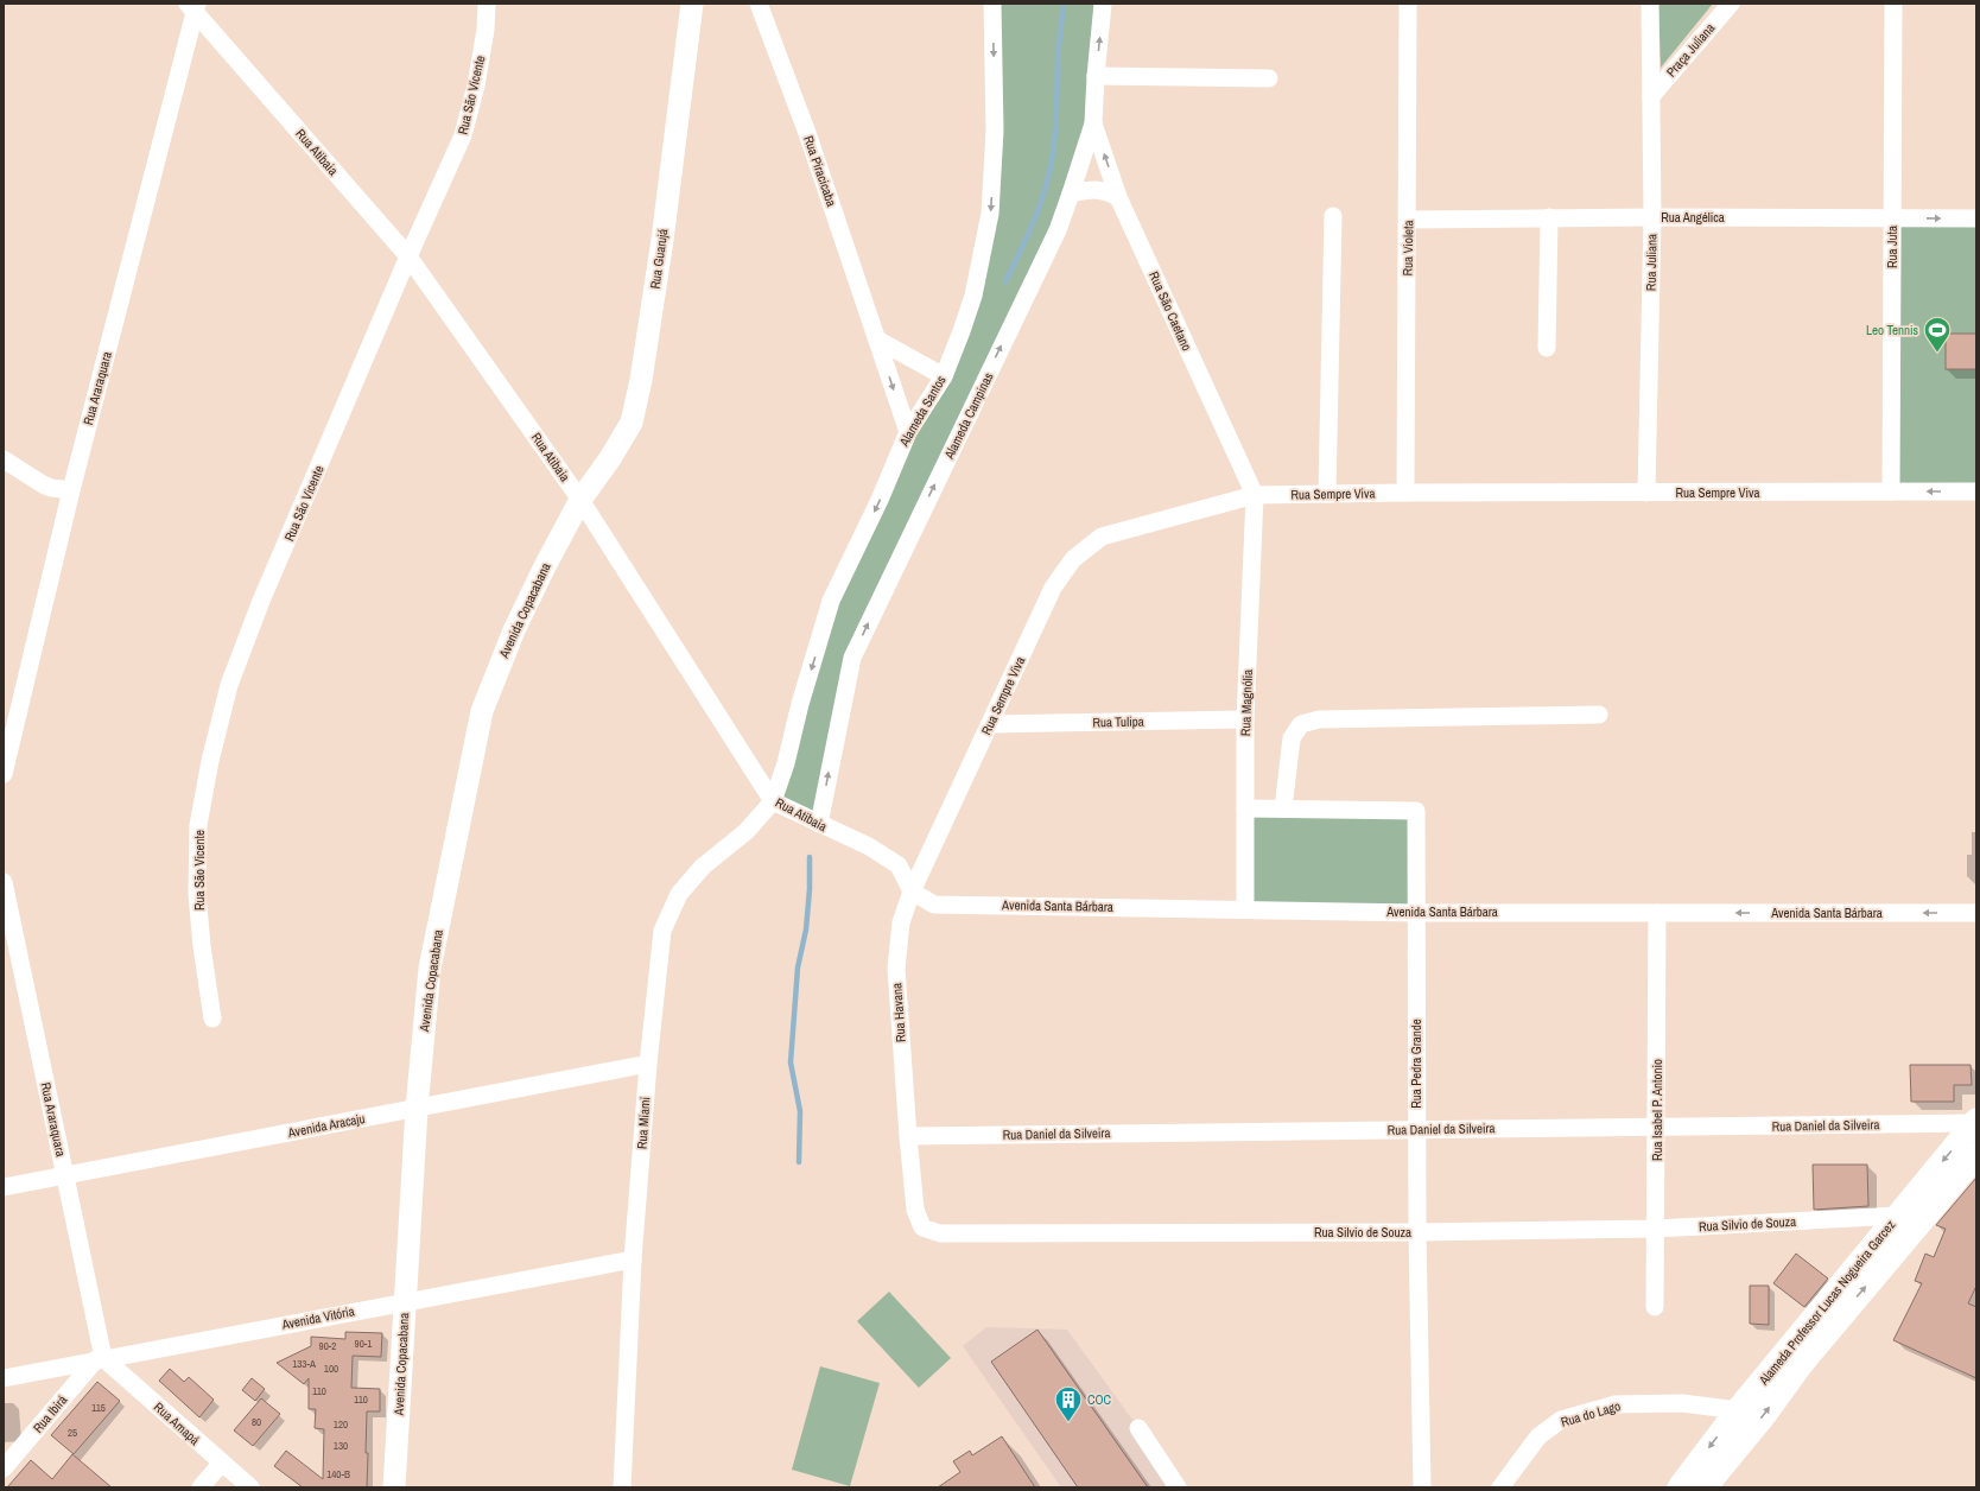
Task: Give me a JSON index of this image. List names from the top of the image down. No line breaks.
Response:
{"streets":{"main road":["Alameda Professor Lucas Nogueira Garcez"],"street":["Praça Juliana","Rua São Vicente","Rua Atibaia","Rua Piracicaba","Rua Angélica","Rua Juta","Rua Violeta","Rua Guarujá","Rua Juliana","Rua São Caetano","Rua Araraquara","Alameda Santos","Alameda Campinas","Rua Sempre Viva","Avenida Copacabana","Rua Magnólia","Rua Tulipa","Avenida Santa Bárbara","Rua Havana","Rua Pedra Grande","Rua Isabel P. Antonio","Rua Miami","Avenida Aracaju","Rua Daniel da Silveira","Rua Silvio de Souza","Avenida Vitória","Rua Ibirá","Rua do Lago","Rua Amapá"]},"crossings":[["Praça Juliana","Rua Juliana"],["Rua São Vicente","Rua Atibaia"],["Rua Atibaia","Rua Guarujá"],["Rua Atibaia","Rua Araraquara"],["Rua Atibaia","Alameda Santos"],["Rua Atibaia","Alameda Campinas"],["Rua Atibaia","Rua Sempre Viva"],["Rua Atibaia","Avenida Copacabana"],["Rua Atibaia","Avenida Santa Bárbara"],["Rua Atibaia","Rua Havana"],["Rua Atibaia","Rua Miami"],["Rua Piracicaba","Alameda Santos"],["Rua Angélica","Rua Juta"],["Rua Angélica","Rua Violeta"],["Rua Angélica","Rua Juliana"],["Rua Juta","Rua Sempre Viva"],["Rua Violeta","Rua Sempre Viva"],["Rua Guarujá","Avenida Copacabana"],["Rua Juliana","Rua Sempre Viva"],["Rua São Caetano","Alameda Campinas"],["Rua São Caetano","Rua Sempre Viva"],["Rua São Caetano","Rua Magnólia"],["Rua Araraquara","Avenida Aracaju"],["Rua Araraquara","Avenida Vitória"],["Rua Araraquara","Rua Ibirá"],["Rua Araraquara","Rua Amapá"],["Alameda Santos","Rua Miami"],["Rua Sempre Viva","Rua Magnólia"],["Rua Sempre Viva","Rua Tulipa"],["Rua Sempre Viva","Avenida Santa Bárbara"],["Rua Sempre Viva","Rua Havana"],["Avenida Copacabana","Avenida Aracaju"],["Avenida Copacabana","Avenida Vitória"],["Rua Magnólia","Rua Tulipa"],["Rua Magnólia","Avenida Santa Bárbara"],["Avenida Santa Bárbara","Rua Havana"],["Avenida Santa Bárbara","Rua Pedra Grande"],["Avenida Santa Bárbara","Rua Isabel P. Antonio"],["Rua Havana","Rua Daniel da Silveira"],["Rua Havana","Rua Silvio de Souza"],["Rua Pedra Grande","Rua Daniel da Silveira"],["Rua Pedra Grande","Rua Silvio de Souza"],["Rua Isabel P. Antonio","Rua Daniel da Silveira"],["Rua Isabel P. Antonio","Rua Silvio de Souza"],["Rua Miami","Avenida Aracaju"],["Rua Miami","Avenida Vitória"],["Rua Daniel da Silveira","Rua Silvio de Souza"],["Rua Daniel da Silveira","Alameda Professor Lucas Nogueira Garcez"],["Rua Silvio de Souza","Alameda Professor Lucas Nogueira Garcez"],["Alameda Professor Lucas Nogueira Garcez","Rua do Lago"],["Avenida Vitória","Rua Ibirá"],["Avenida Vitória","Rua Amapá"],["Rua Ibirá","Rua Amapá"]],"one_way":["Alameda Santos","Alameda Campinas"],"places":{"sports":["Leo Tennis"],"building":["COC"]},"house_numbers":["90-1","90-2","133-A","100","110","110","115","80","120","25","130","140-B"]}
